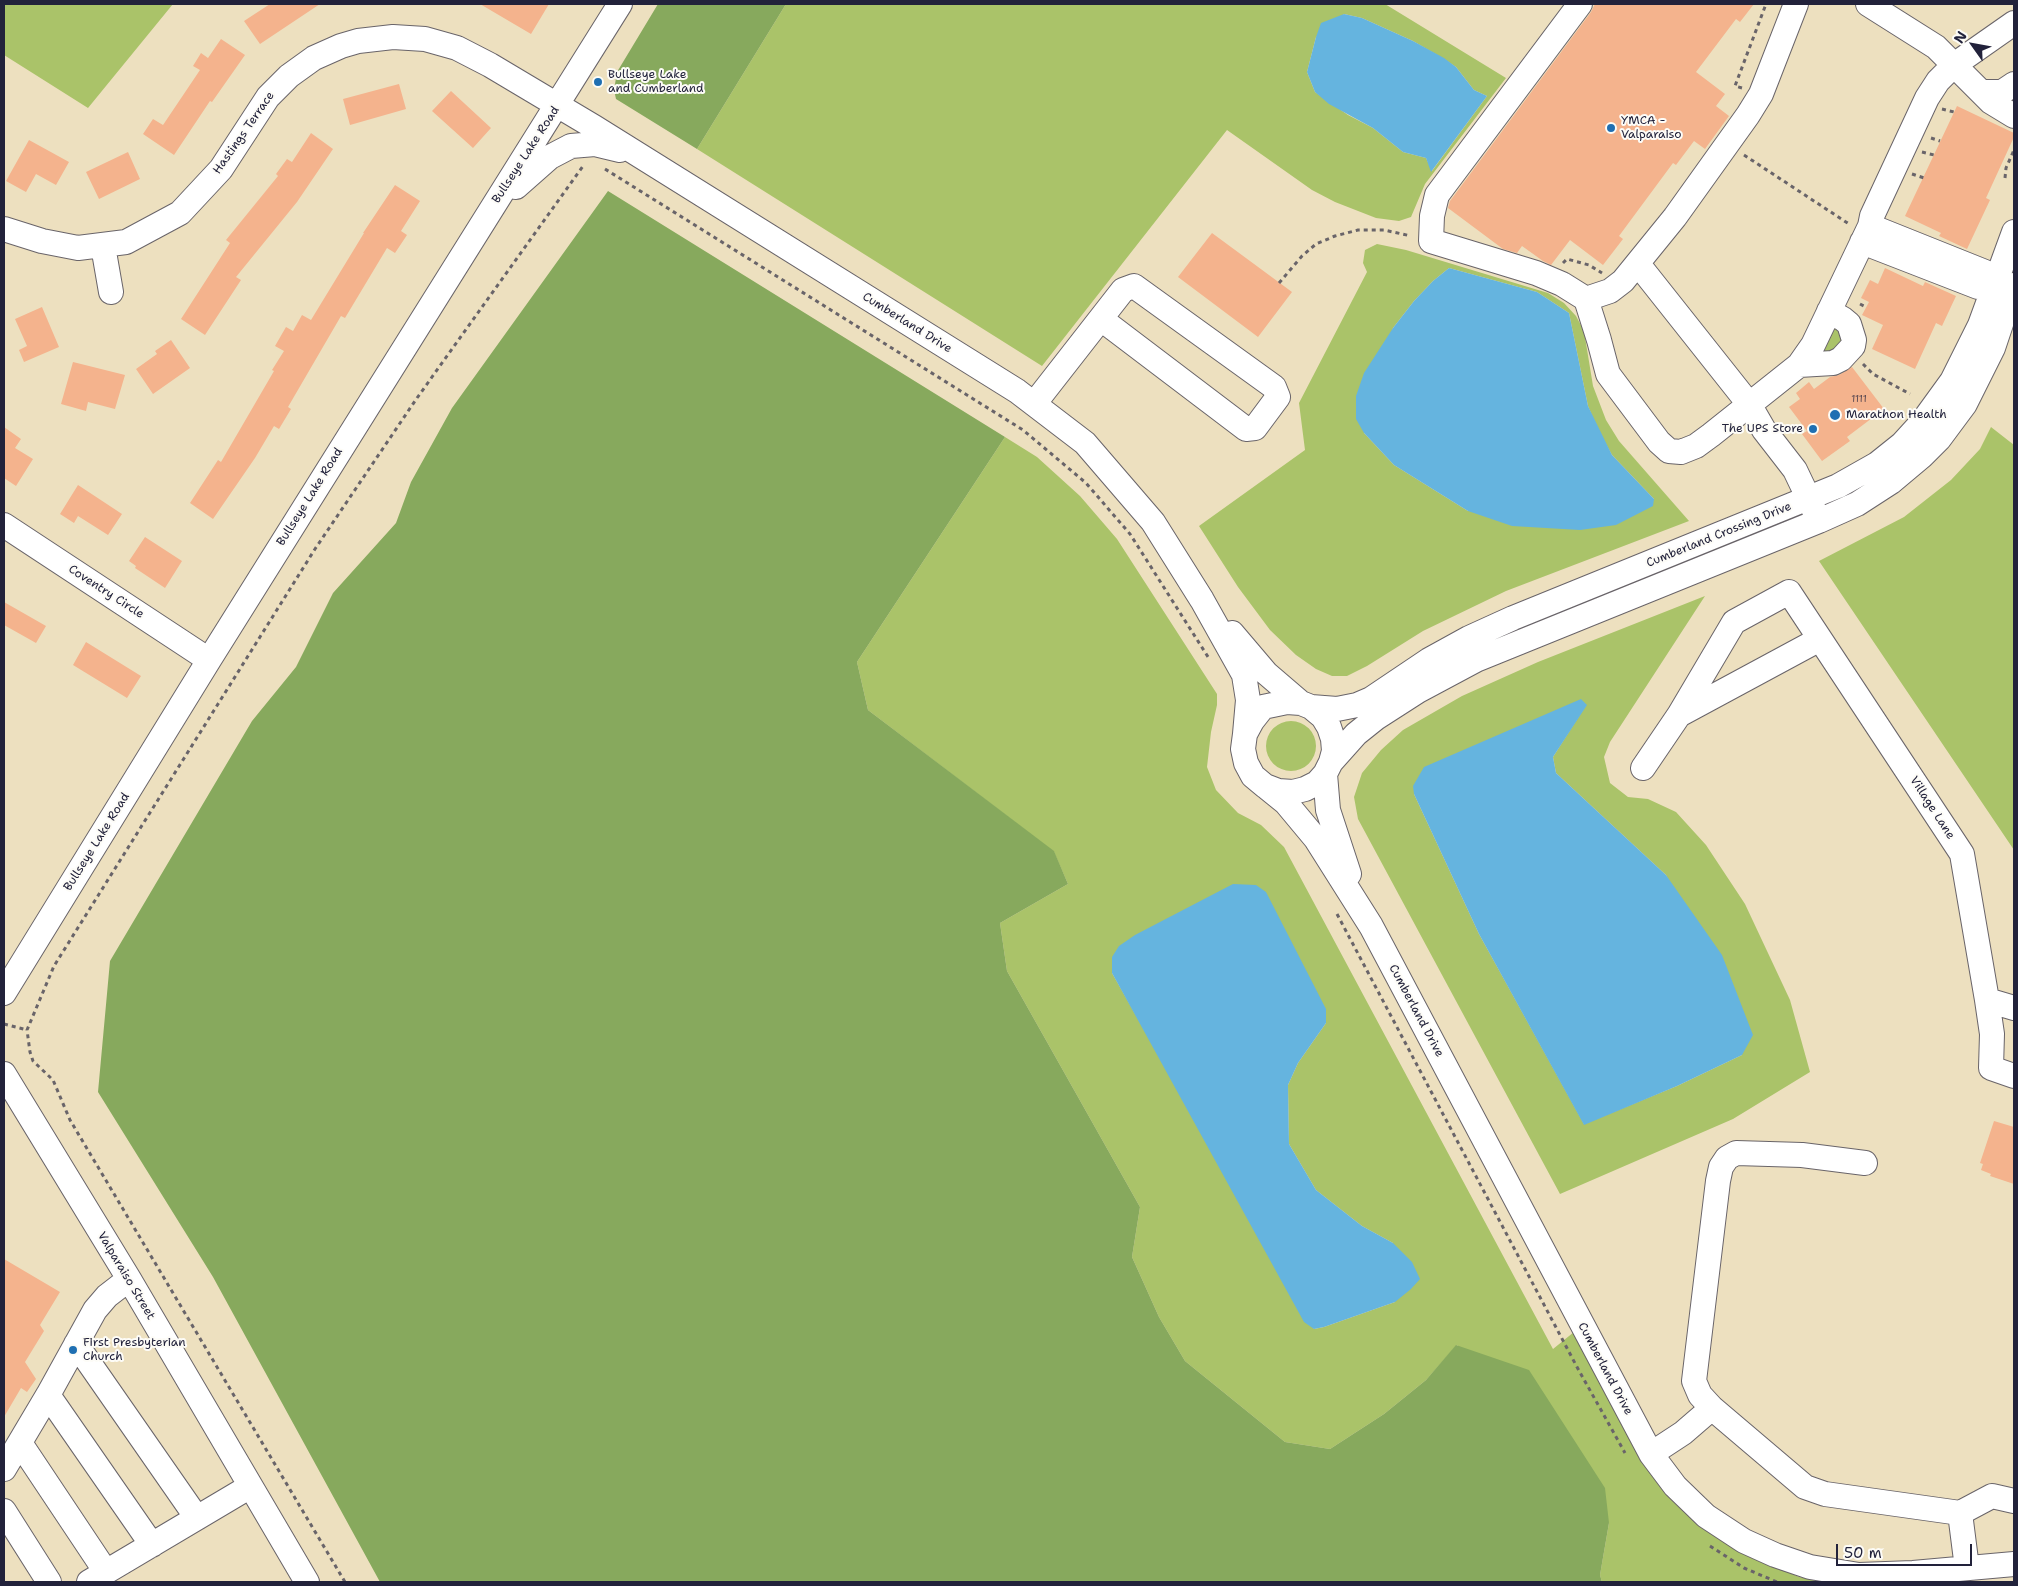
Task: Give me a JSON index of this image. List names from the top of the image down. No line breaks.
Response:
{"streets":{"street":["Hastings Terrace","Bullseye Lake Road","Cumberland Drive","Cumberland Crossing Drive","Coventry Circle","Village Lane","Valparaiso Street"]},"crossings":[["Hastings Terrace","Bullseye Lake Road"],["Hastings Terrace","Cumberland Drive"],["Bullseye Lake Road","Cumberland Drive"],["Bullseye Lake Road","Coventry Circle"],["Cumberland Drive","Cumberland Crossing Drive"]],"places":["Bullseye Lake and Cumberland","YMCA - Valparaiso","Marathon Health","The UPS Store","First Presbyterian Church"],"house_numbers":["1111"],"scale_bar":"50 m","north":"top left"}
